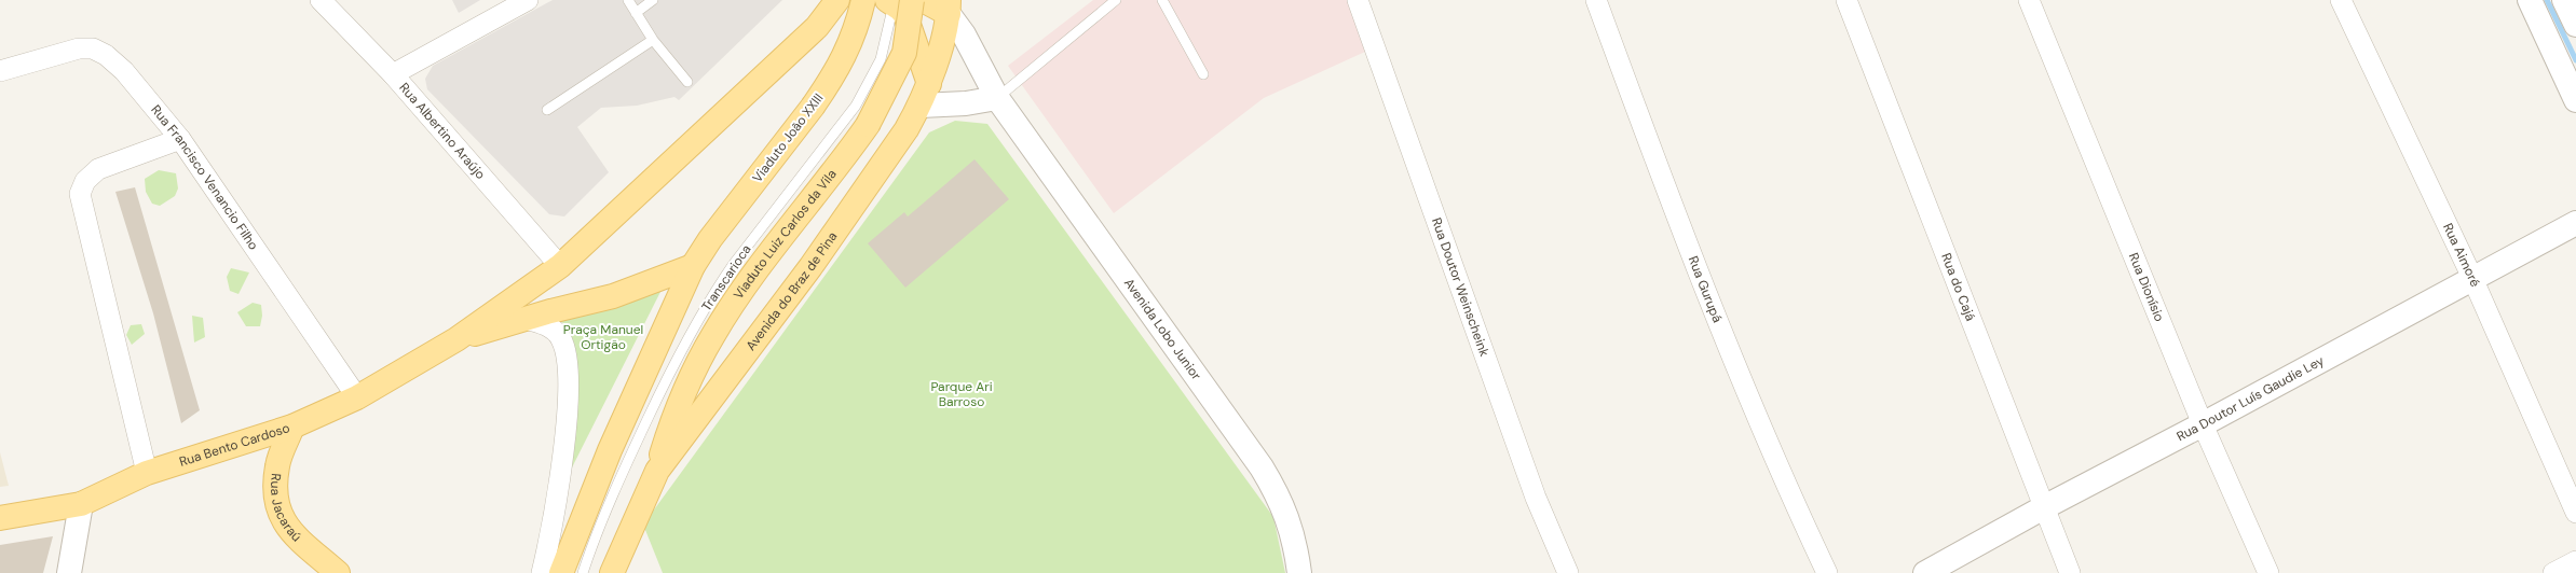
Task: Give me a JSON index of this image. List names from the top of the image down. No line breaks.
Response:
{"streets":{"main road":["Viaduto João XXIII","Viaduto Luiz Carlos da Vila","Avenida do Braz de Pina","Rua Bento Cardoso","Rua Jacaraú"],"street":["Rua Albertino Araújo","Rua Francisco Venancio Filho","Rua Aimoré","Rua do Cajá","Rua Doutor Weinscheink","Rua Dionísio","Rua Gurupá","Avenida Lobo Junior","Rua Doutor Luís Gaudie Ley"],"lane":["Transcarioca"]},"crossings":[["Rua Francisco Venancio Filho","Rua Bento Cardoso"],["Viaduto Luiz Carlos da Vila","Transcarioca"],["Viaduto Luiz Carlos da Vila","Avenida do Braz de Pina"],["Rua Aimoré","Rua Doutor Luís Gaudie Ley"],["Rua do Cajá","Rua Doutor Luís Gaudie Ley"],["Rua Dionísio","Rua Doutor Luís Gaudie Ley"],["Avenida do Braz de Pina","Avenida Lobo Junior"],["Rua Bento Cardoso","Rua Jacaraú"]],"parks":["Praça Manuel Ortigão","Parque Ari Barroso"]}
